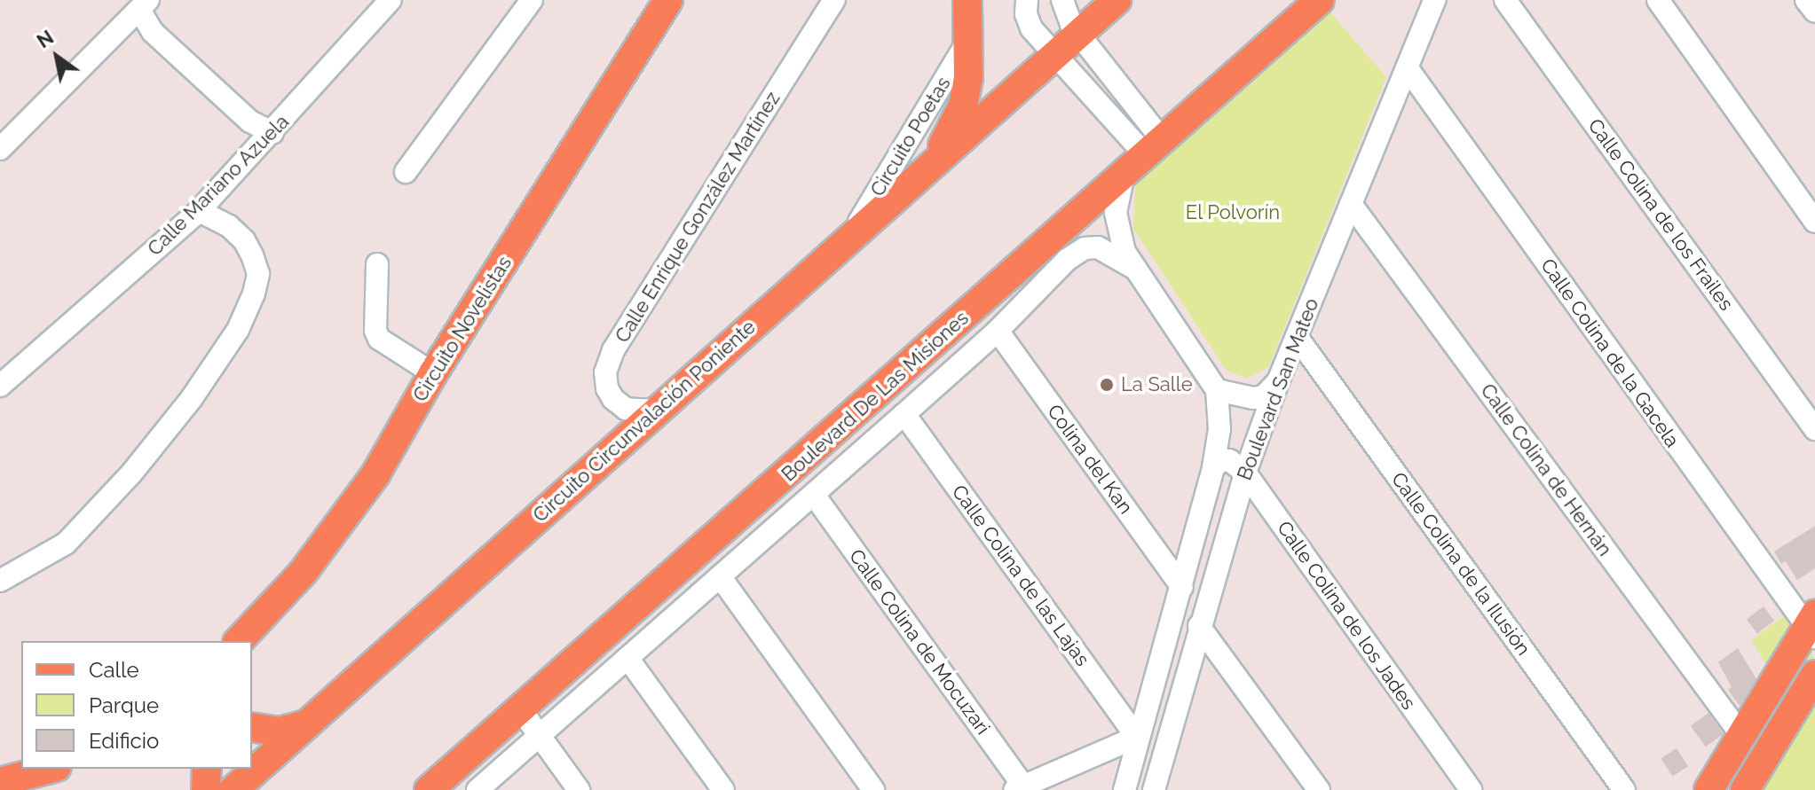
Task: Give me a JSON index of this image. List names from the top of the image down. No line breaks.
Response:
{"streets":{"main road":["Circuito Poetas","Circuito Novelistas","Boulevard De Las Misiones","Circuito Circunvalación Poniente"],"street":["Calle Mariano Azuela","Calle Colina de los Frailes","Calle Enrique González Martínez","Calle Colina de la Gacela","Boulevard San Mateo","Colina del Kan","Calle Colina de Hernán","Calle Colina de la Ilusión","Calle Colina de las Lajas","Calle Colina de los Jades","Calle Colina de Mocuzari"]},"crossings":[["Circuito Poetas","Circuito Circunvalación Poniente"],["Calle Enrique González Martínez","Circuito Circunvalación Poniente"],["Calle Colina de la Gacela","Boulevard San Mateo"],["Boulevard San Mateo","Colina del Kan"],["Boulevard San Mateo","Calle Colina de Hernán"],["Boulevard San Mateo","Calle Colina de la Ilusión"],["Boulevard San Mateo","Calle Colina de las Lajas"],["Boulevard San Mateo","Calle Colina de los Jades"],["Boulevard De Las Misiones","Colina del Kan"],["Boulevard De Las Misiones","Calle Colina de las Lajas"],["Boulevard De Las Misiones","Calle Colina de Mocuzari"]],"parks":["El Polvorín"],"places":["La Salle"],"legend":["Calle","Parque","Edificio"],"north":"top left"}
